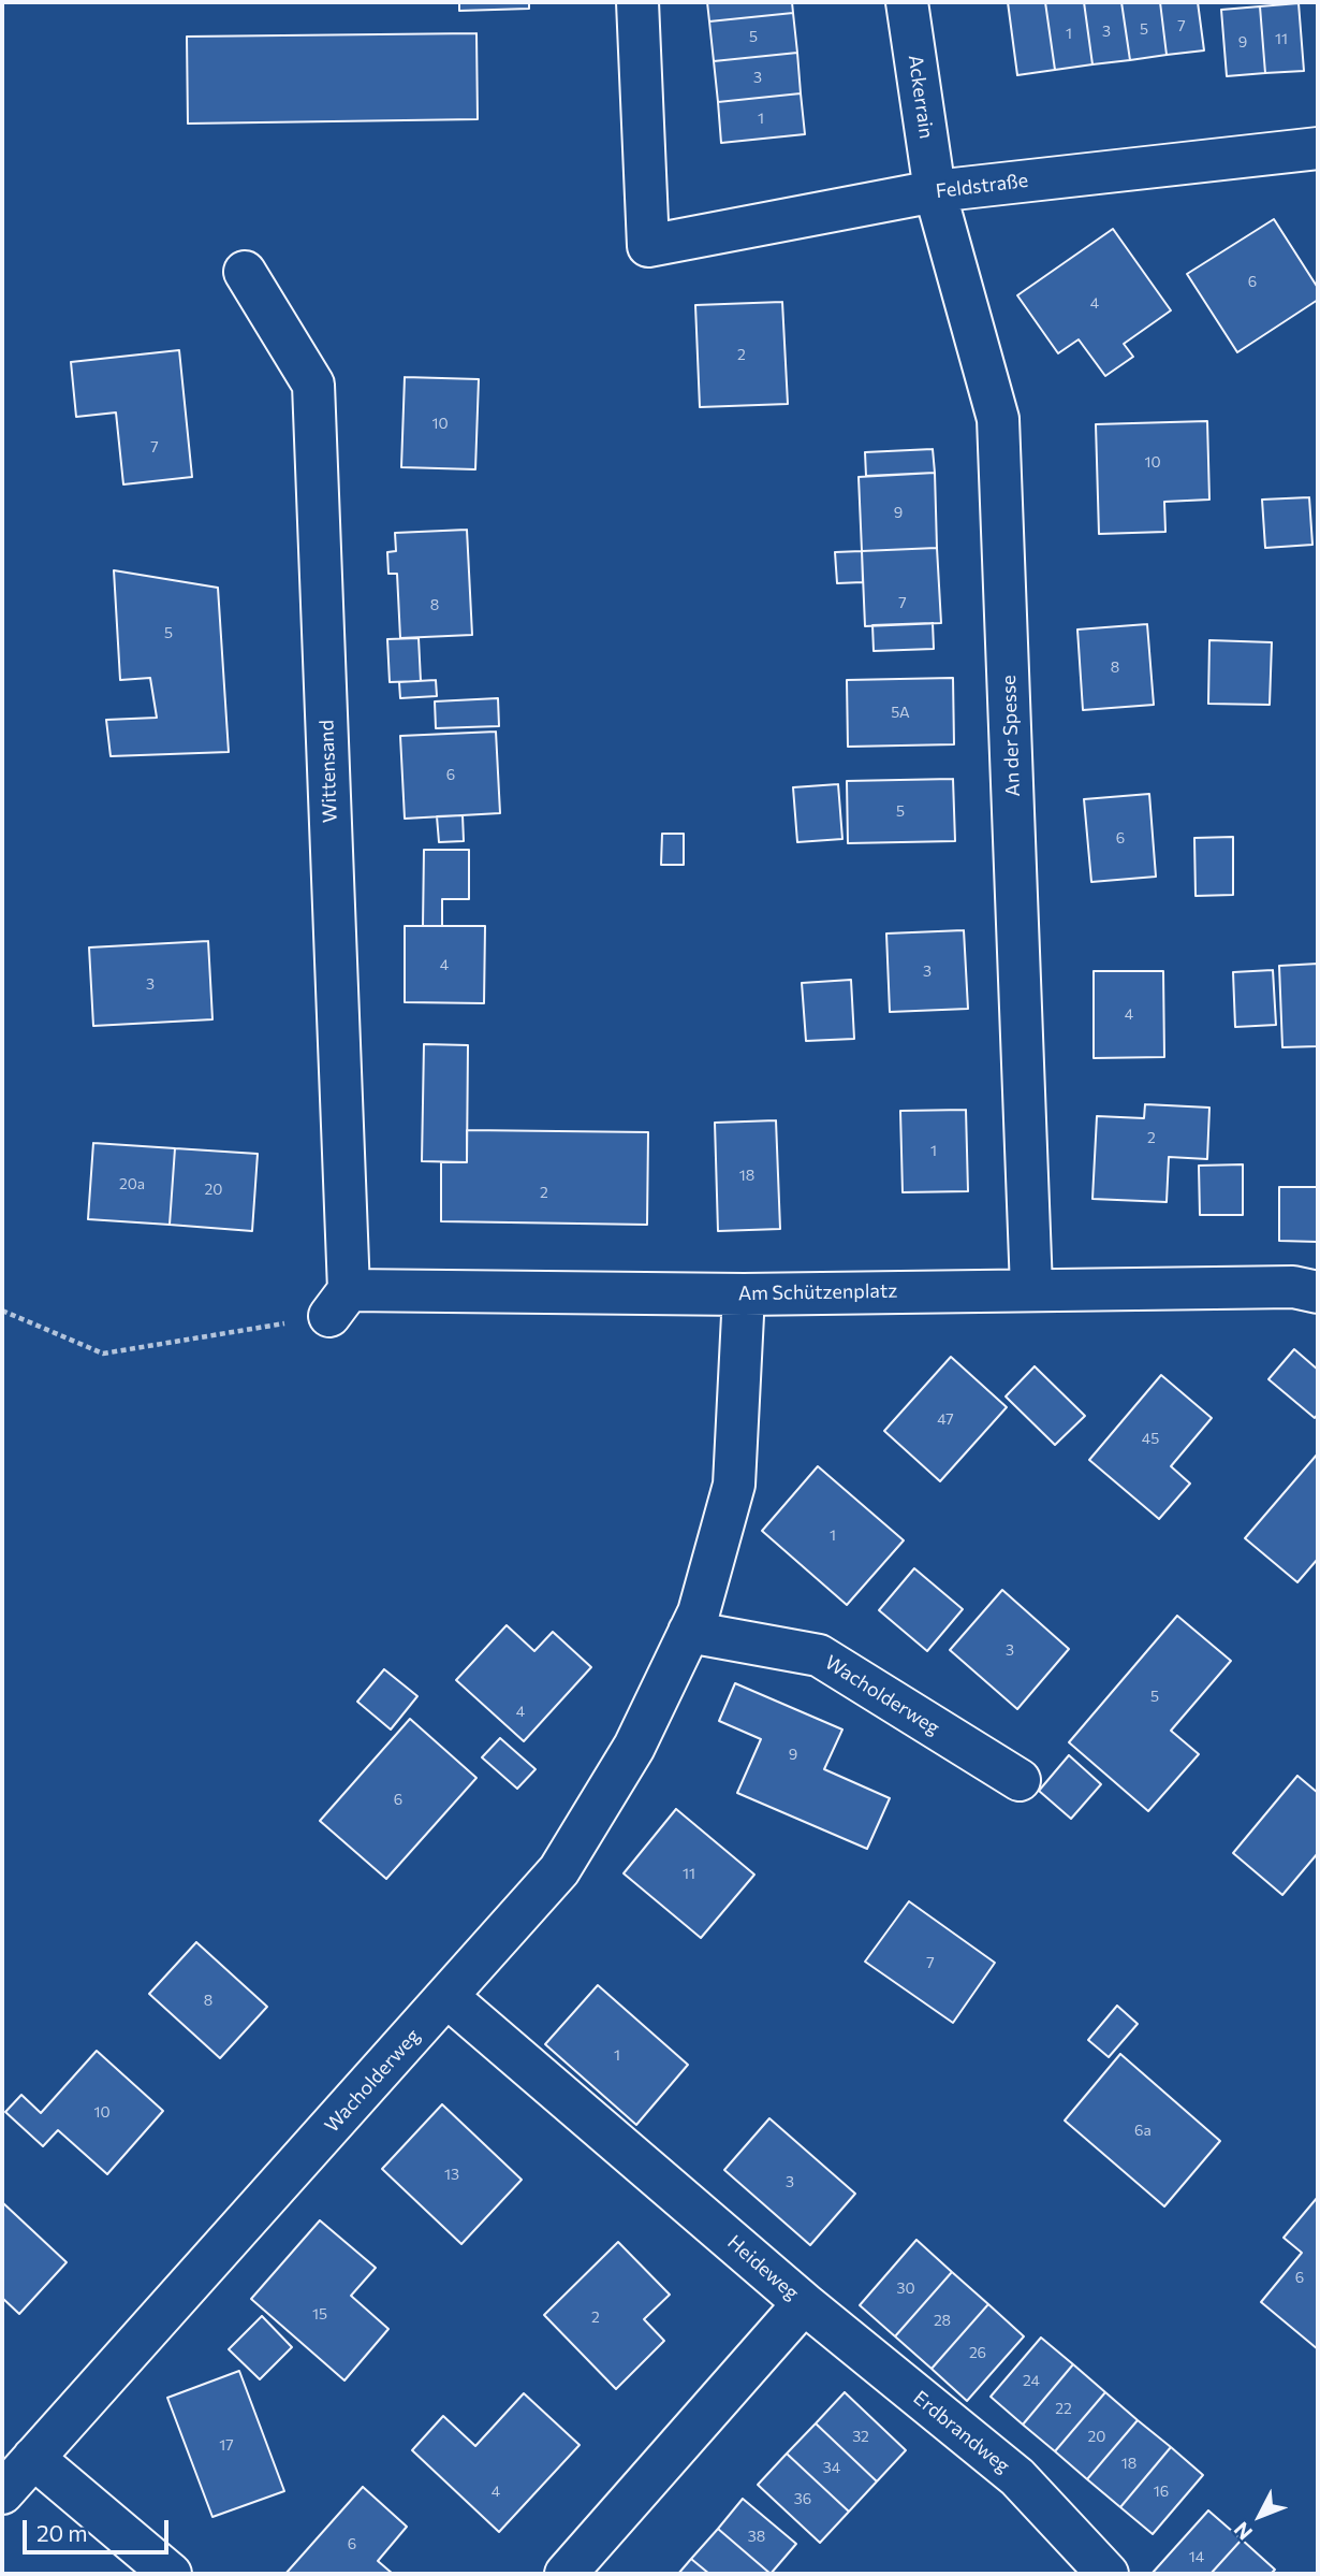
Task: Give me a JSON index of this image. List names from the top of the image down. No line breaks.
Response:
{"streets":{"street":["Ackerrain","Feldstraße","An der Spesse","Wittensand","Am Schützenplatz","Wacholderweg","Heideweg","Erdbrandweg"]},"crossings":[["Ackerrain","Feldstraße"],["Ackerrain","An der Spesse"],["Feldstraße","An der Spesse"],["An der Spesse","Am Schützenplatz"],["Wittensand","Am Schützenplatz"],["Am Schützenplatz","Wacholderweg"],["Wacholderweg","Heideweg"],["Heideweg","Erdbrandweg"]],"house_numbers":["7","5","3","1","5","11","9","3","1","6","4","2","10","7","10","9","7","8","5","8","5A","6","5","6","4","3","3","4","2","1","18","20a","20","2","47","45","1","3","5","4","9","6","11","7","8","1","10","6a","13","3","6","30","15","2","28","26","24","22","32","20","17","18","34","4","16","36","38","6","14"],"scale_bar":"20 m","north":"bottom left"}
